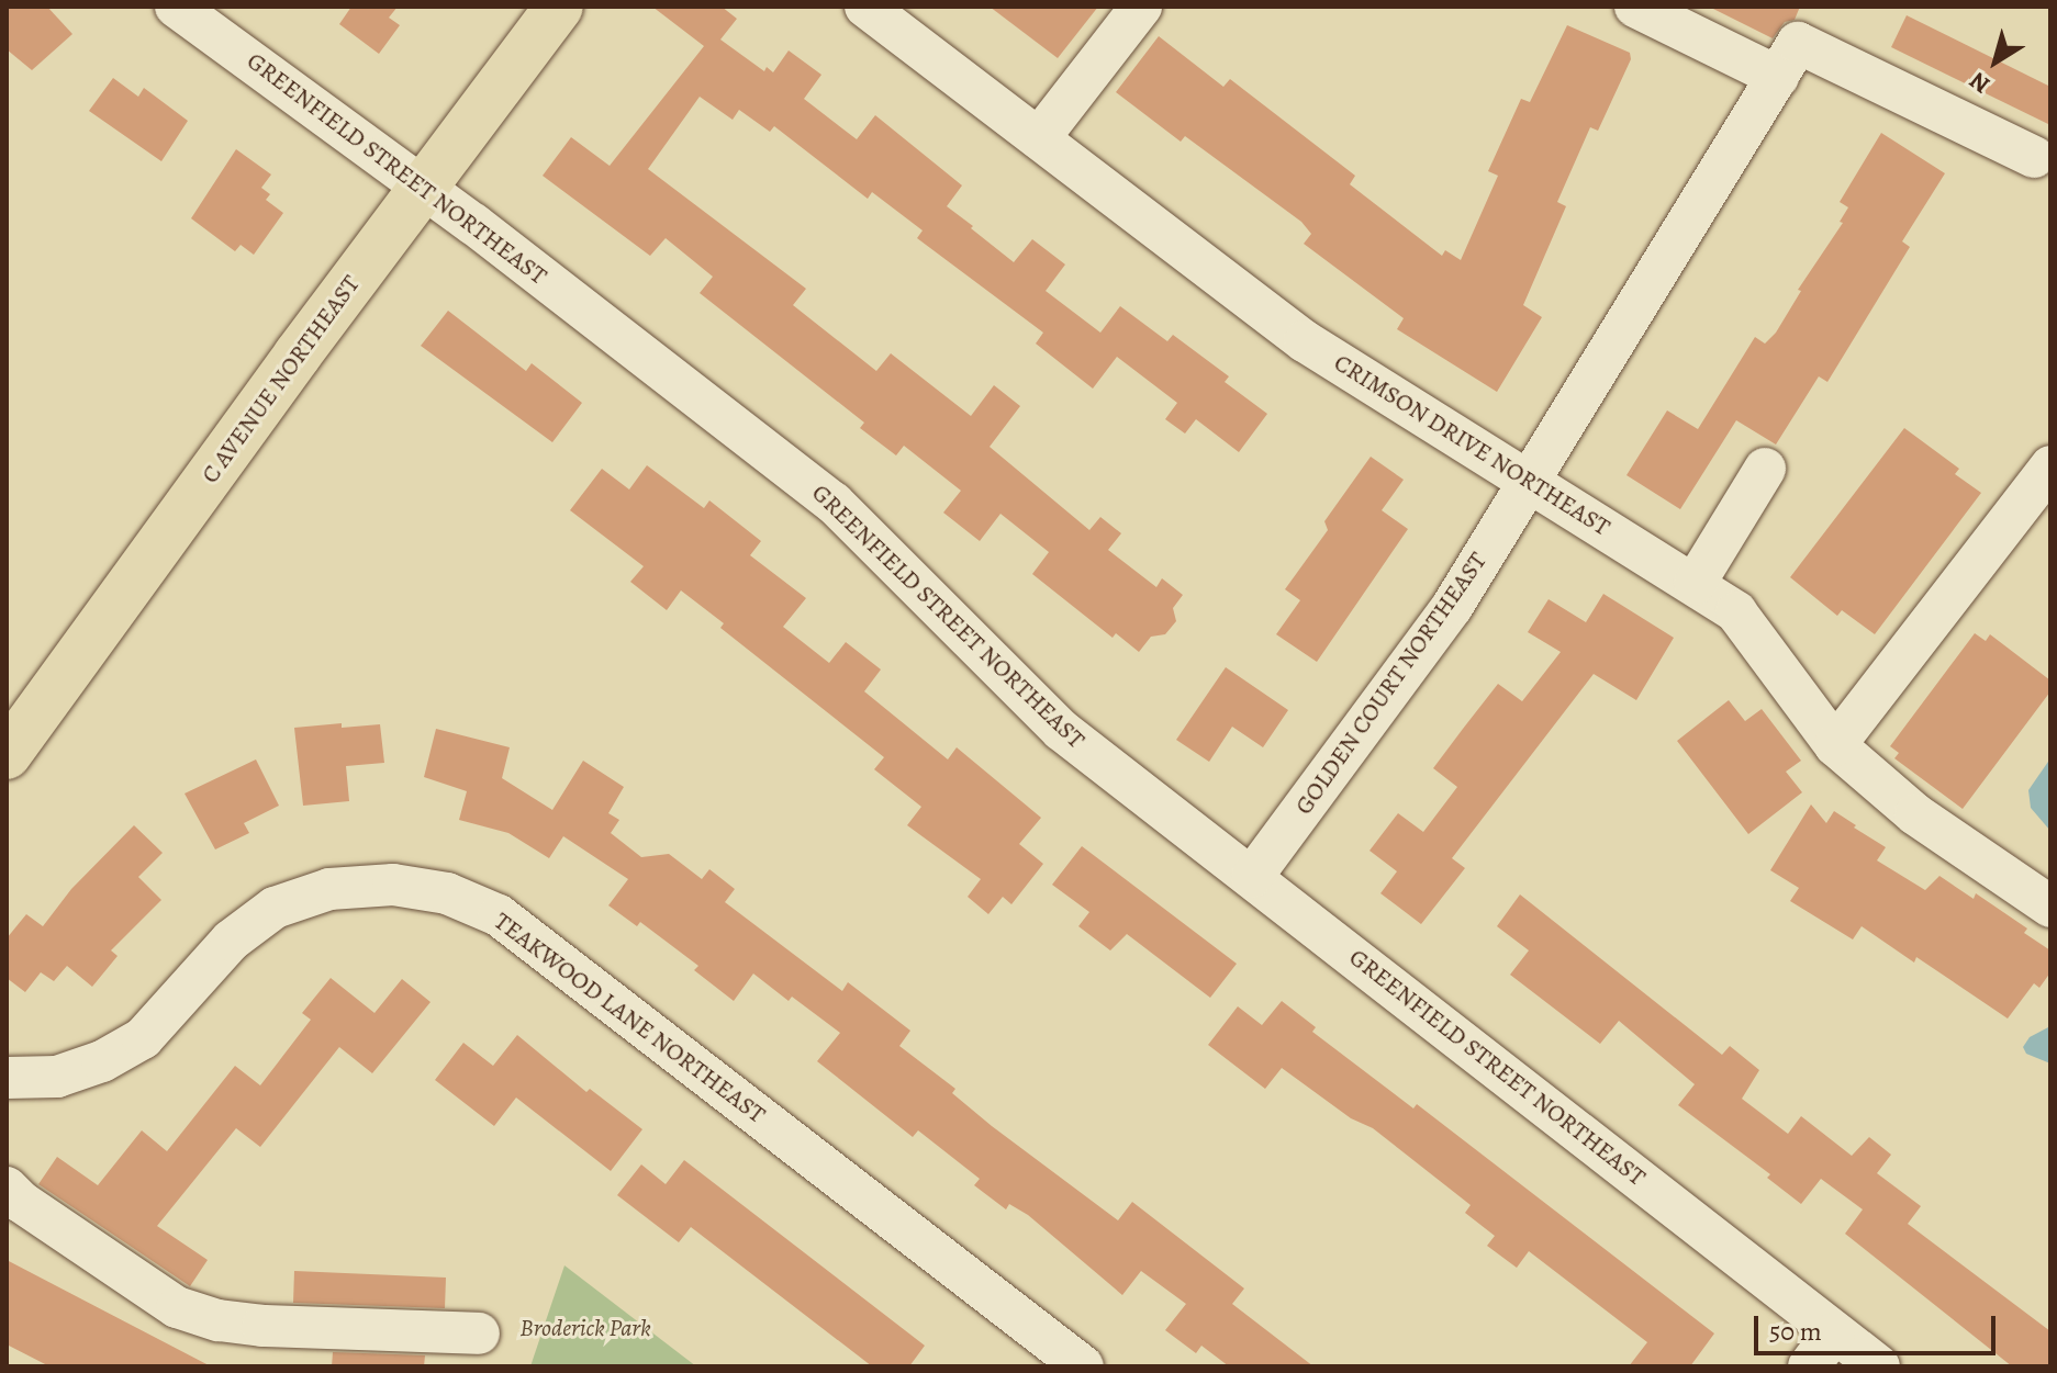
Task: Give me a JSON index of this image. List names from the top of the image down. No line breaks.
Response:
{"streets":{"main road":["C AVENUE NORTHEAST"],"street":["GREENFIELD STREET NORTHEAST","CRIMSON DRIVE NORTHEAST","GOLDEN COURT NORTHEAST","TEAKWOOD LANE NORTHEAST"]},"crossings":[["GREENFIELD STREET NORTHEAST","C AVENUE NORTHEAST"],["GREENFIELD STREET NORTHEAST","GOLDEN COURT NORTHEAST"],["CRIMSON DRIVE NORTHEAST","GOLDEN COURT NORTHEAST"]],"parks":["Broderick Park"],"scale_bar":"50 m","north":"bottom left"}
